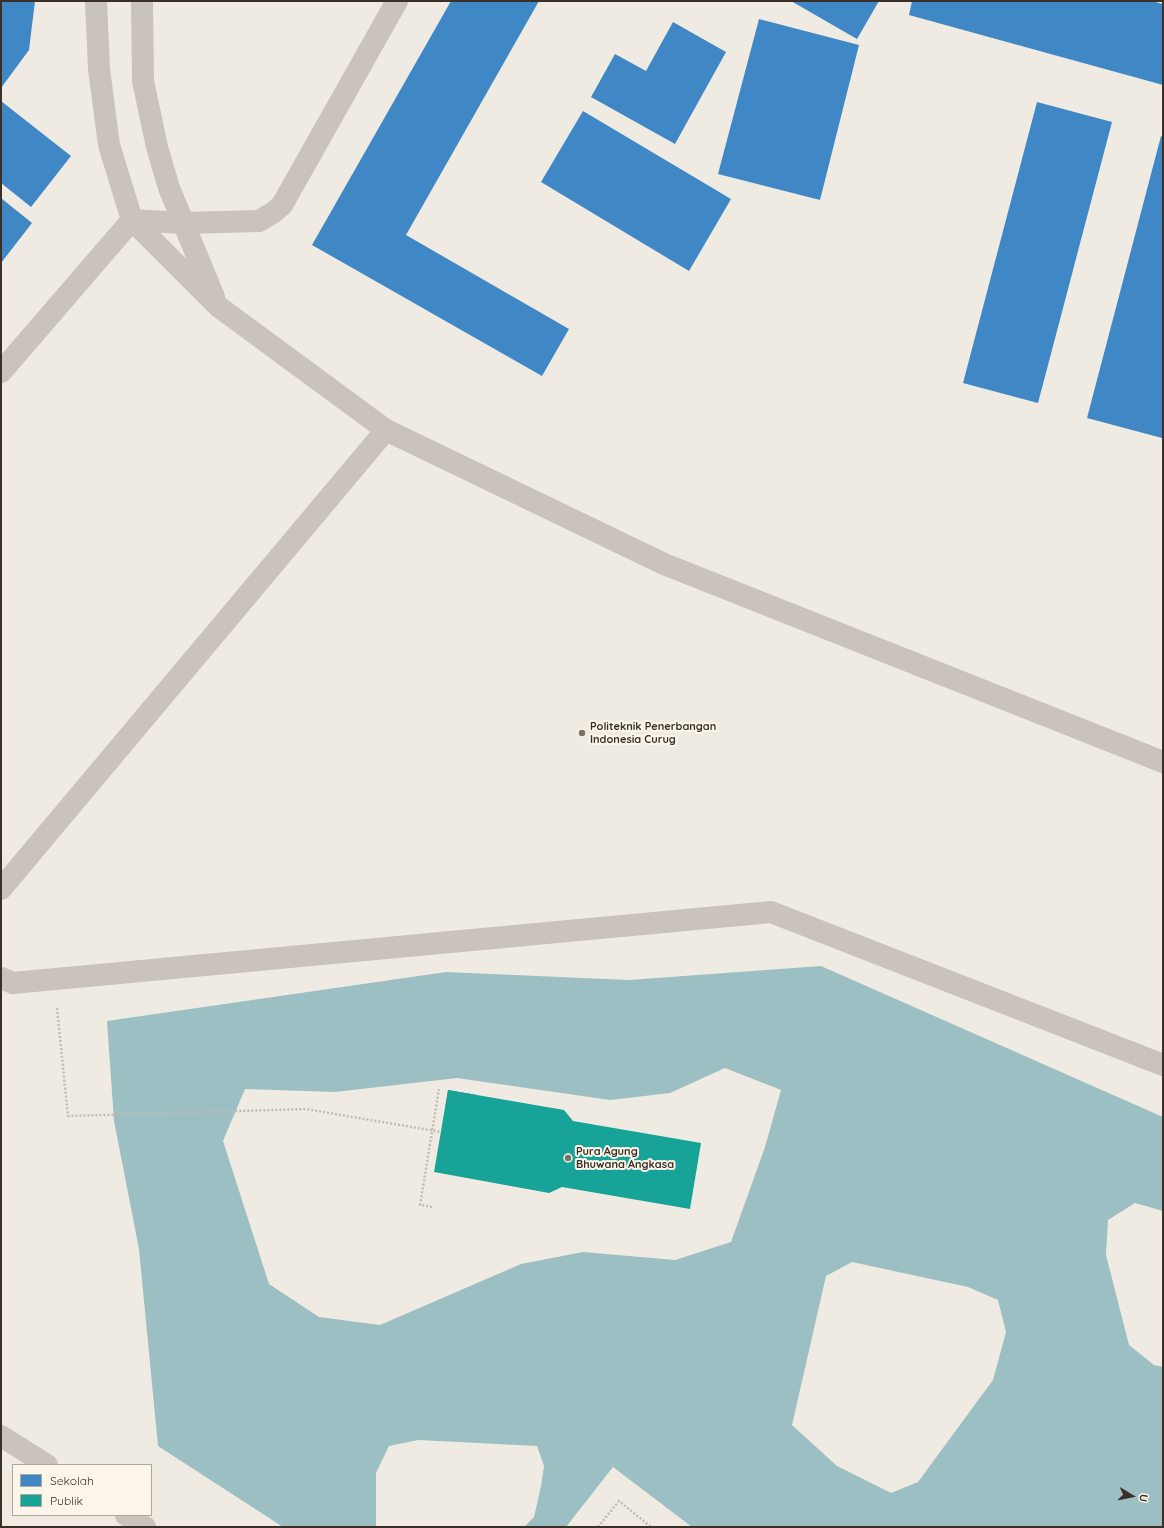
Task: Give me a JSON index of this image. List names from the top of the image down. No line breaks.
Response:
{"places":["Politeknik Penerbangan Indonesia Curug","Pura Agung Bhuwana Angkasa"],"legend":["Sekolah","Publik"],"north":"right"}
